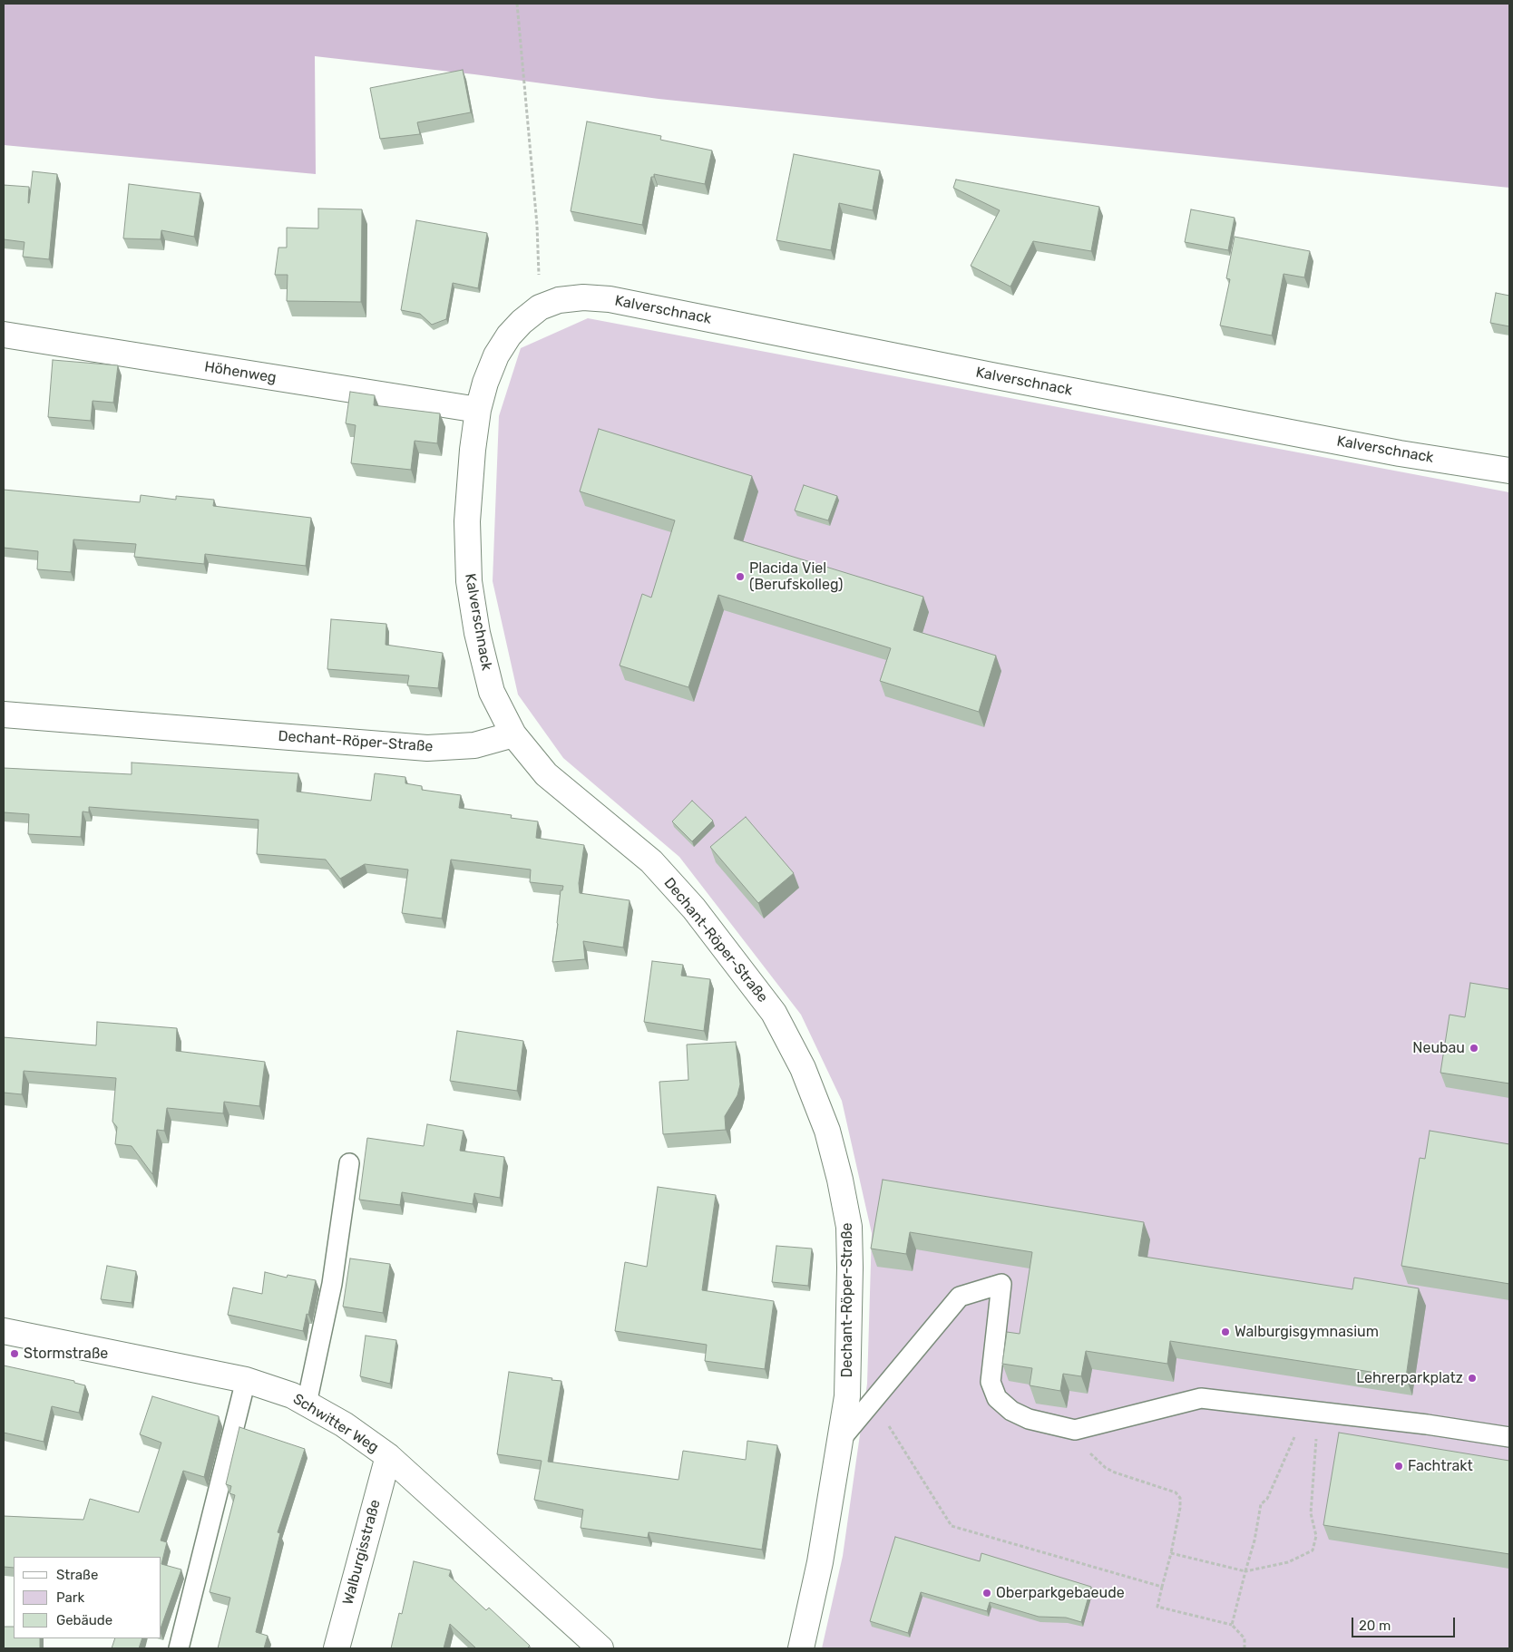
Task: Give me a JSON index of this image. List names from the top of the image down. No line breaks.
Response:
{"streets":{"street":["Kalverschnack","Höhenweg","Dechant-Röper-Straße","Schwitter Weg","Walburgisstraße"]},"crossings":[["Kalverschnack","Höhenweg"],["Kalverschnack","Dechant-Röper-Straße"],["Schwitter Weg","Walburgisstraße"]],"places":["Placida Viel (Berufskolleg)","Neubau","Walburgisgymnasium","Stormstraße","Lehrerparkplatz","Fachtrakt","Oberparkgebaeude"],"legend":["Straße","Park","Gebäude"],"scale_bar":"20 m"}
